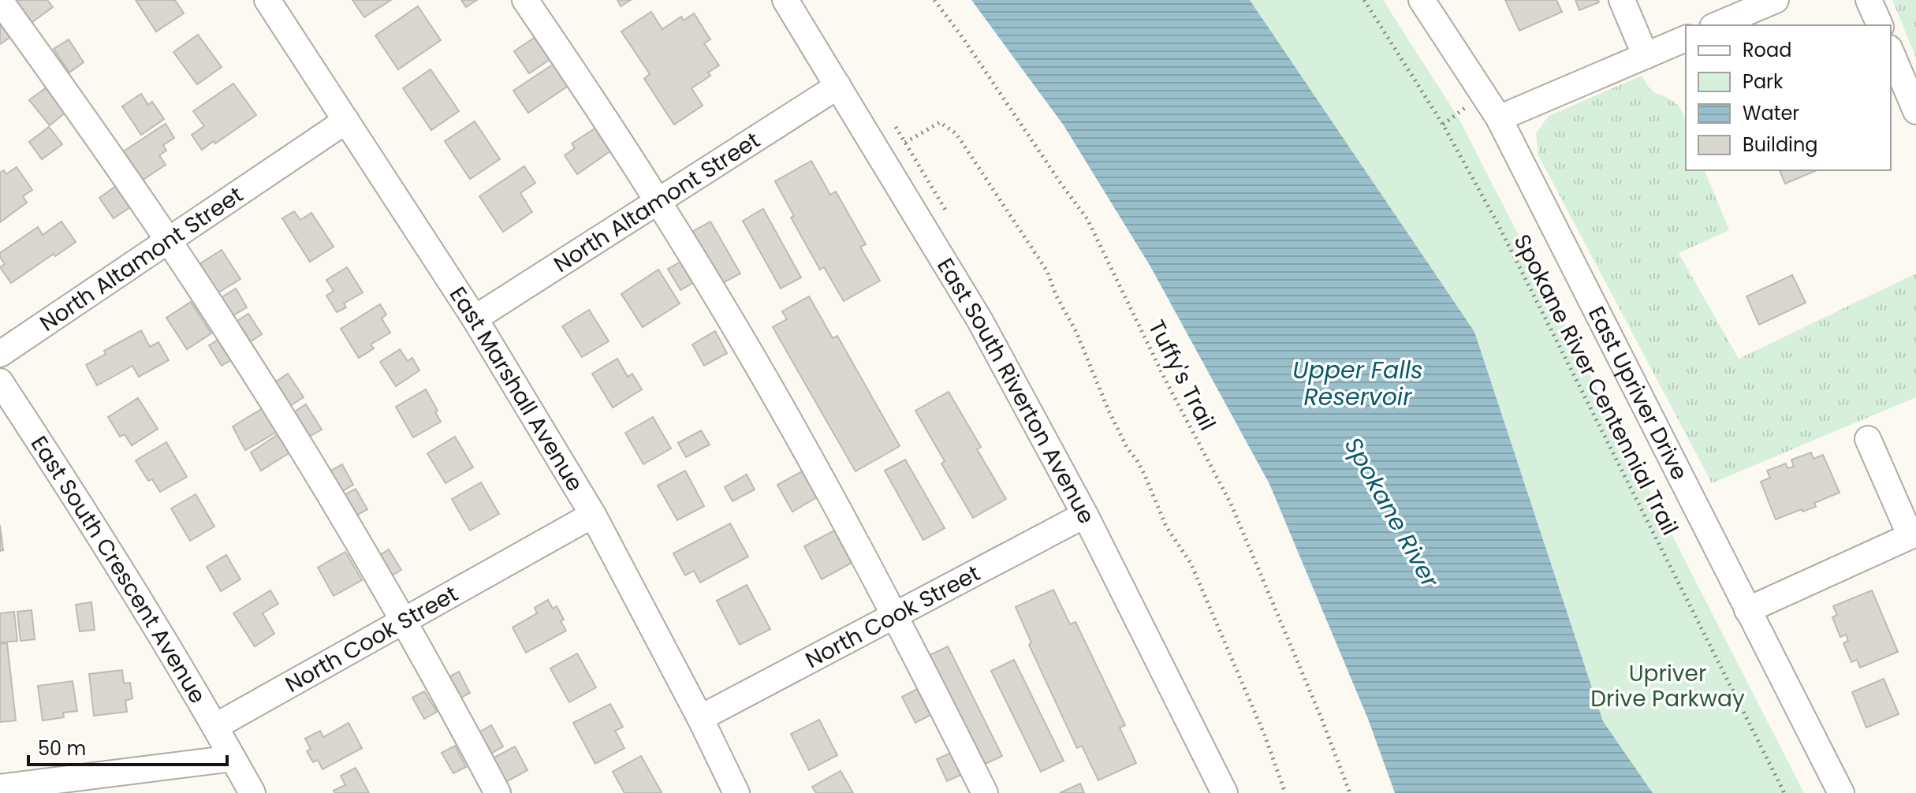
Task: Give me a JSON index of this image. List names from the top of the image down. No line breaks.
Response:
{"streets":{"street":["North Altamont Street","East Marshall Avenue","East South Riverton Avenue","East Upriver Drive","East South Crescent Avenue","North Cook Street"],"path":["Tuffy's Trail","Spokane River Centennial Trail"]},"crossings":[["North Altamont Street","East Marshall Avenue"],["North Altamont Street","East South Riverton Avenue"],["East Marshall Avenue","North Cook Street"],["East South Riverton Avenue","North Cook Street"],["East South Crescent Avenue","North Cook Street"]],"water":["Upper Falls Reservoir","Spokane River"],"parks":["Upriver Drive Parkway"],"legend":["Road","Park","Water","Building"],"scale_bar":"50 m"}
